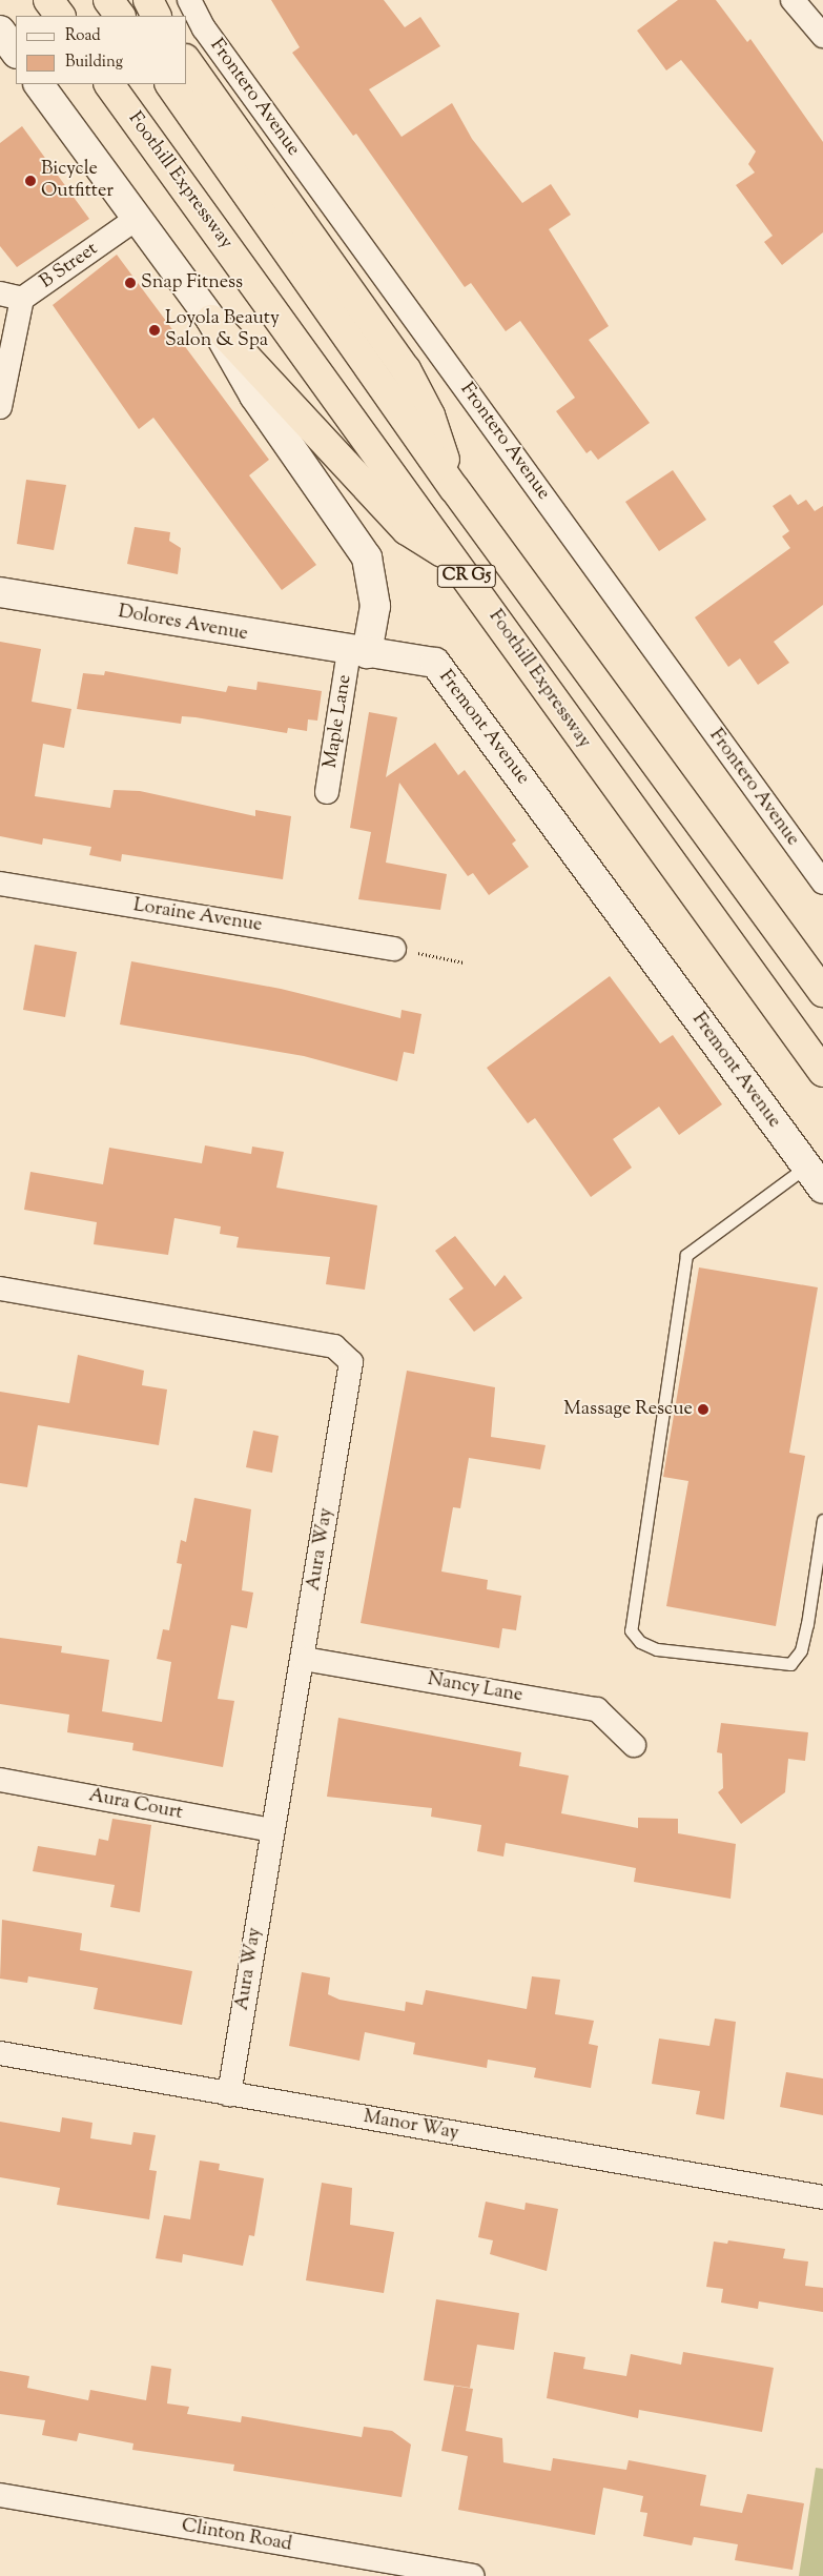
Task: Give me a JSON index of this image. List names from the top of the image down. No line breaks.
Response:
{"streets":{"highway":["Foothill Expressway","CR G5"],"street":["Frontero Avenue","B Street","Dolores Avenue","Maple Lane","Fremont Avenue","Loraine Avenue","Aura Way","Nancy Lane","Aura Court","Manor Way","Clinton Road"]},"crossings":[["Dolores Avenue","Maple Lane"],["Dolores Avenue","Fremont Avenue"],["Maple Lane","Fremont Avenue"],["Aura Way","Nancy Lane"],["Aura Way","Aura Court"],["Aura Way","Manor Way"]],"places":["Bicycle Outfitter","Snap Fitness","Loyola Beauty Salon & Spa","Massage Rescue"],"legend":["Road","Building"]}
